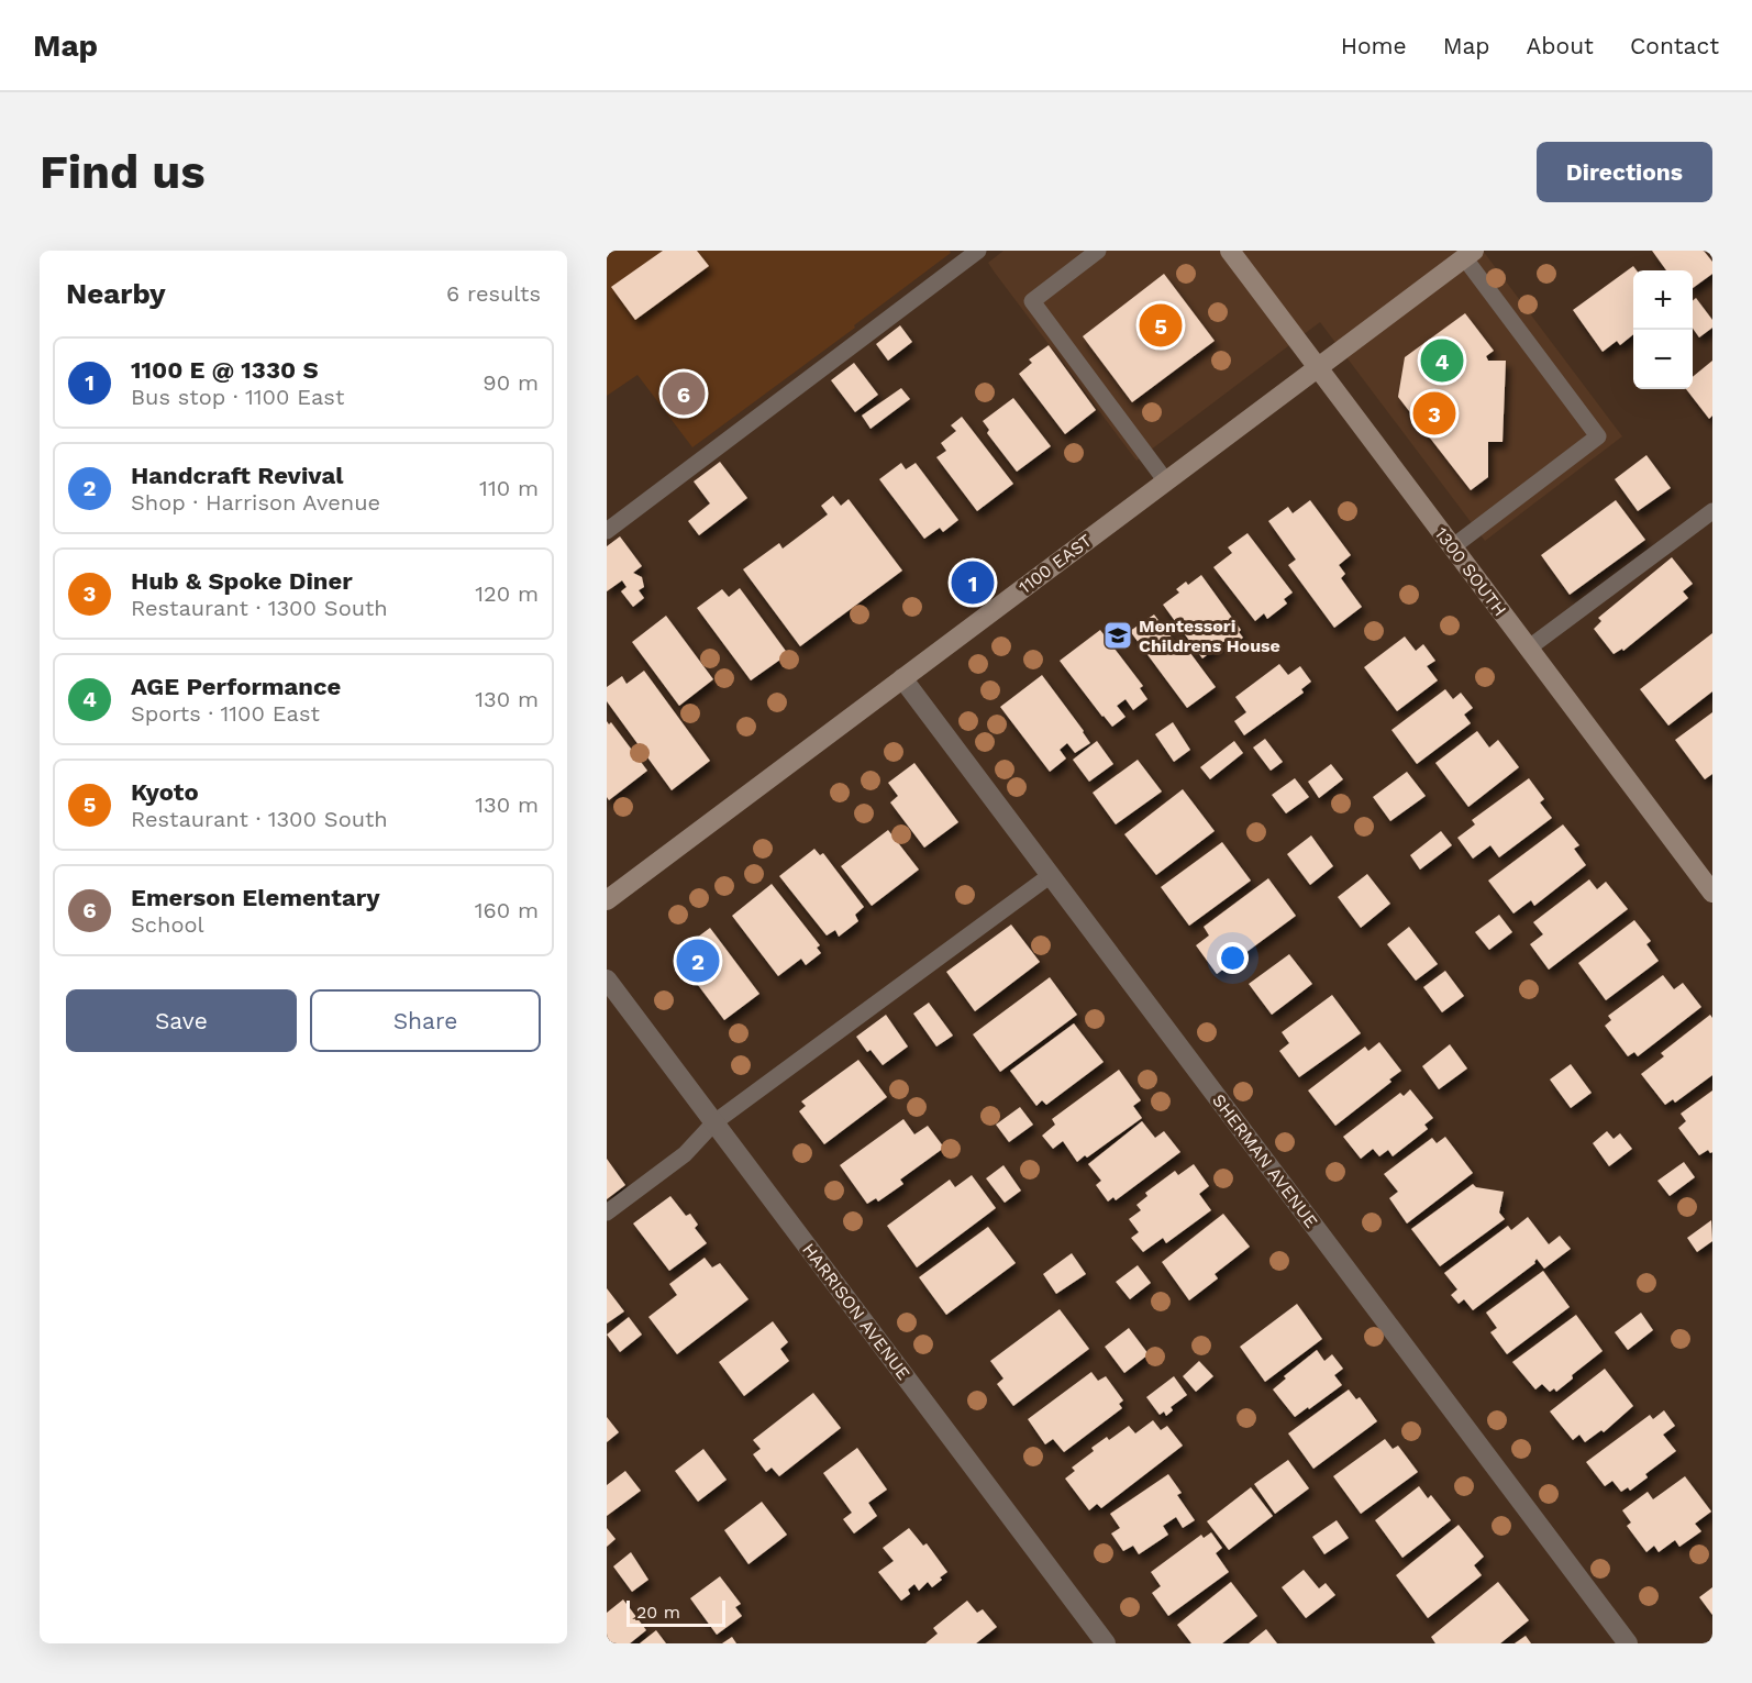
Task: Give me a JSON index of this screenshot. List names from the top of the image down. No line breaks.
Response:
{"streets":{"street":["1100 EAST","1300 SOUTH","SHERMAN AVENUE","HARRISON AVENUE"]},"crossings":[["1100 EAST","1300 SOUTH"],["1100 EAST","SHERMAN AVENUE"]],"places":{"school or university":["Montessori Childrens House"]},"scale_bar":"20 m","page":{"header":"Map","nav":["Home","Map","About","Contact"],"buttons":["Directions",["Save","Share"]],"title":"Find us","heading":["Nearby","6 results"],"map_buttons":["+","−"],"pins":["5","4","6","3","1","2"],"list":[{"mark":"1","name":"1100 E @ 1330 S","note":"Bus stop · 1100 East","value":"90 m"},{"mark":"2","name":"Handcraft Revival","note":"Shop · Harrison Avenue","value":"110 m"},{"mark":"3","name":"Hub & Spoke Diner","note":"Restaurant · 1300 South","value":"120 m"},{"mark":"4","name":"AGE Performance","note":"Sports · 1100 East","value":"130 m"},{"mark":"5","name":"Kyoto","note":"Restaurant · 1300 South","value":"130 m"},{"mark":"6","name":"Emerson Elementary","note":"School","value":"160 m"}],"scale":"20 m"}}
